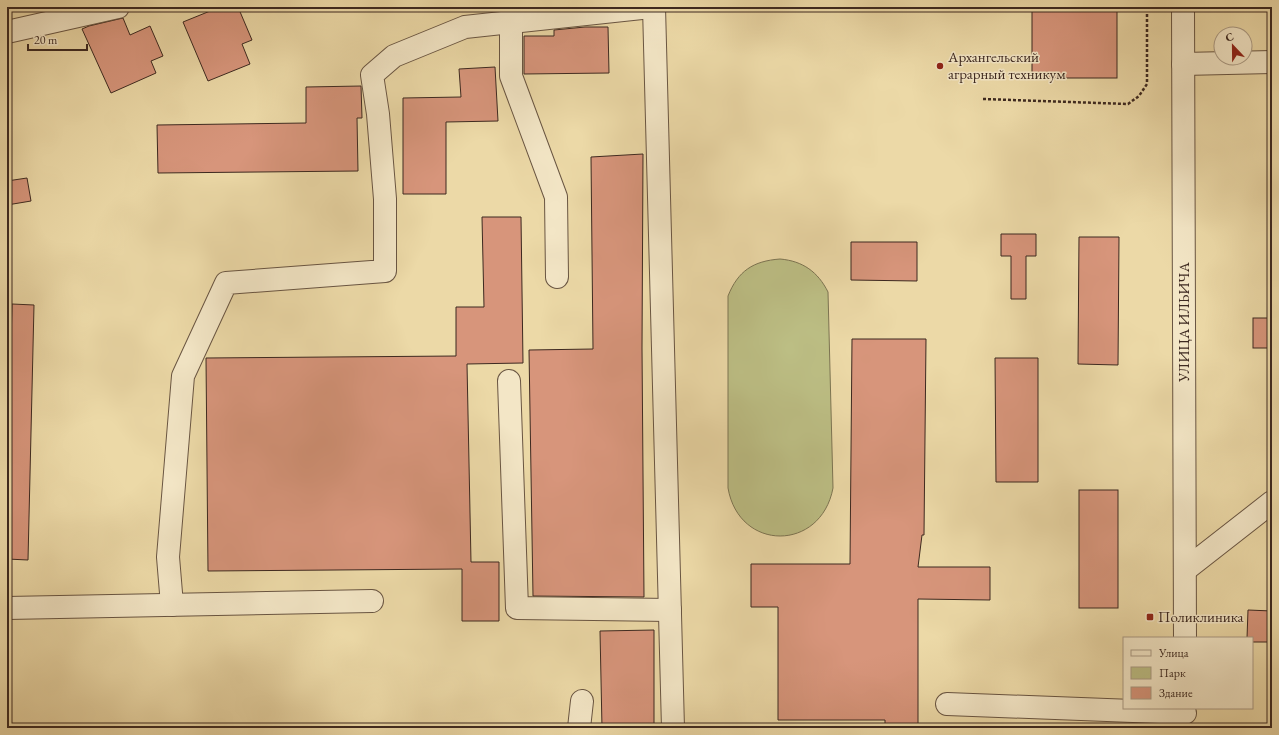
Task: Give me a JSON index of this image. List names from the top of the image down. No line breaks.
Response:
{"streets":{"street":["УЛИЦА ИЛЬИЧА"]},"places":{"other":["Архангельский аграрный техникум"],"transit":["Поликлиника"]},"legend":["Улица","Парк","Здание"],"scale_bar":"20 m","north":"top"}
